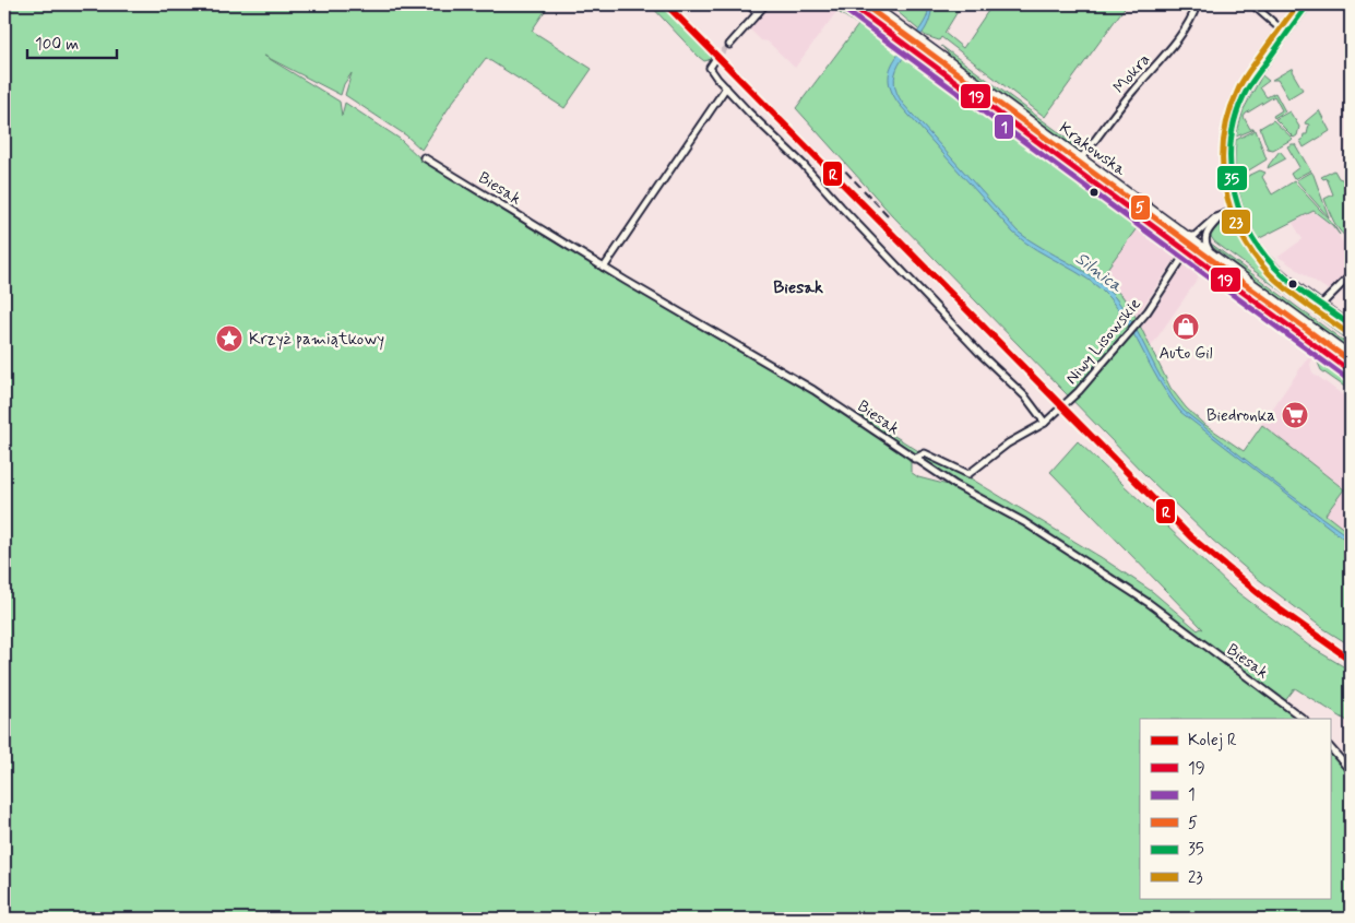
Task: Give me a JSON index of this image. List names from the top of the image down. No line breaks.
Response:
{"streets":{"main road":["Krakowska"],"street":["Mokra","Biesak","Niwy Lisowskie"]},"crossings":[["Mokra","Krakowska"],["Krakowska","Niwy Lisowskie"],["Biesak","Niwy Lisowskie"]],"districts":["Biesak"],"water":["Silnica"],"places":{"shop":["Auto Gil"],"place":["Krzyż pamiątkowy"],"supermarket":["Biedronka"]},"lines":["rail line R","transit line 19","transit line 5","transit line 35","transit line 23","transit line 1"],"legend":["Kolej R","19","1","5","35","23"],"scale_bar":"100 m"}
